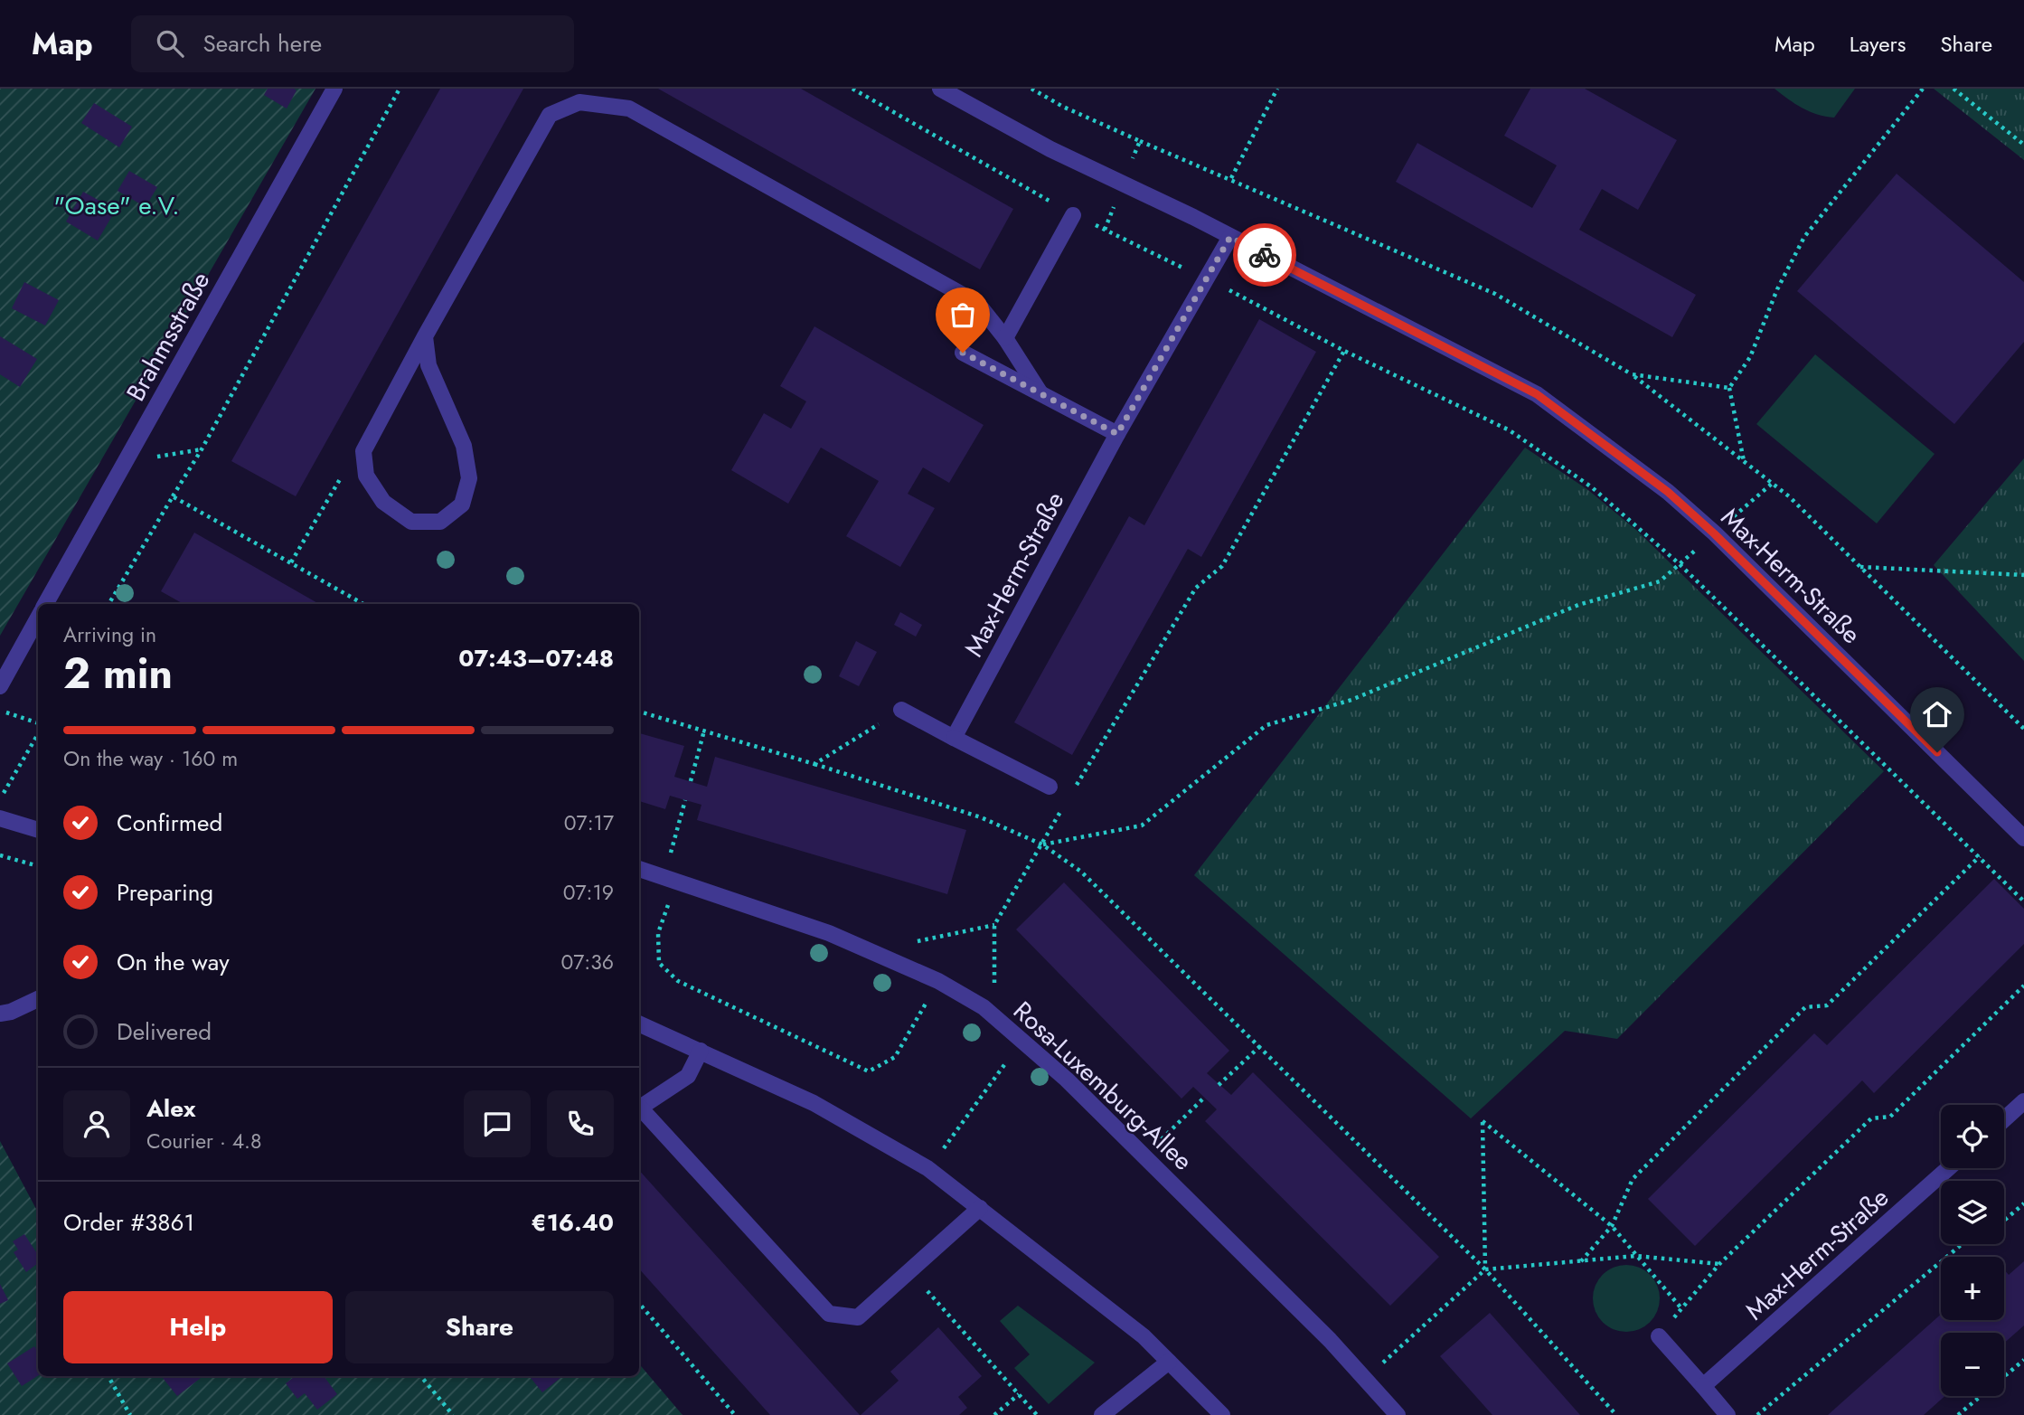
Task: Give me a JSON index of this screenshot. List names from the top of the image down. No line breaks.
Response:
{"streets":{"street":["Brahmsstraße","Max-Herm-Straße","Rosa-Luxemburg-Allee"]},"parks":["\"Oase\" e.V."],"page":{"header":"Map","search":"Search here","nav":["Map","Layers","Share"],"heading":["2 min","Arriving in","07:43–07:48"],"panel":["Alex","Courier · 4.8","Order #3861","€16.40"],"bar":"On the way · 160 m","list":[["Confirmed","07:17"],["Preparing","07:19"],["On the way","07:36"],"Delivered"],"map_buttons":["+","−"],"buttons":["Help","Share"]}}
